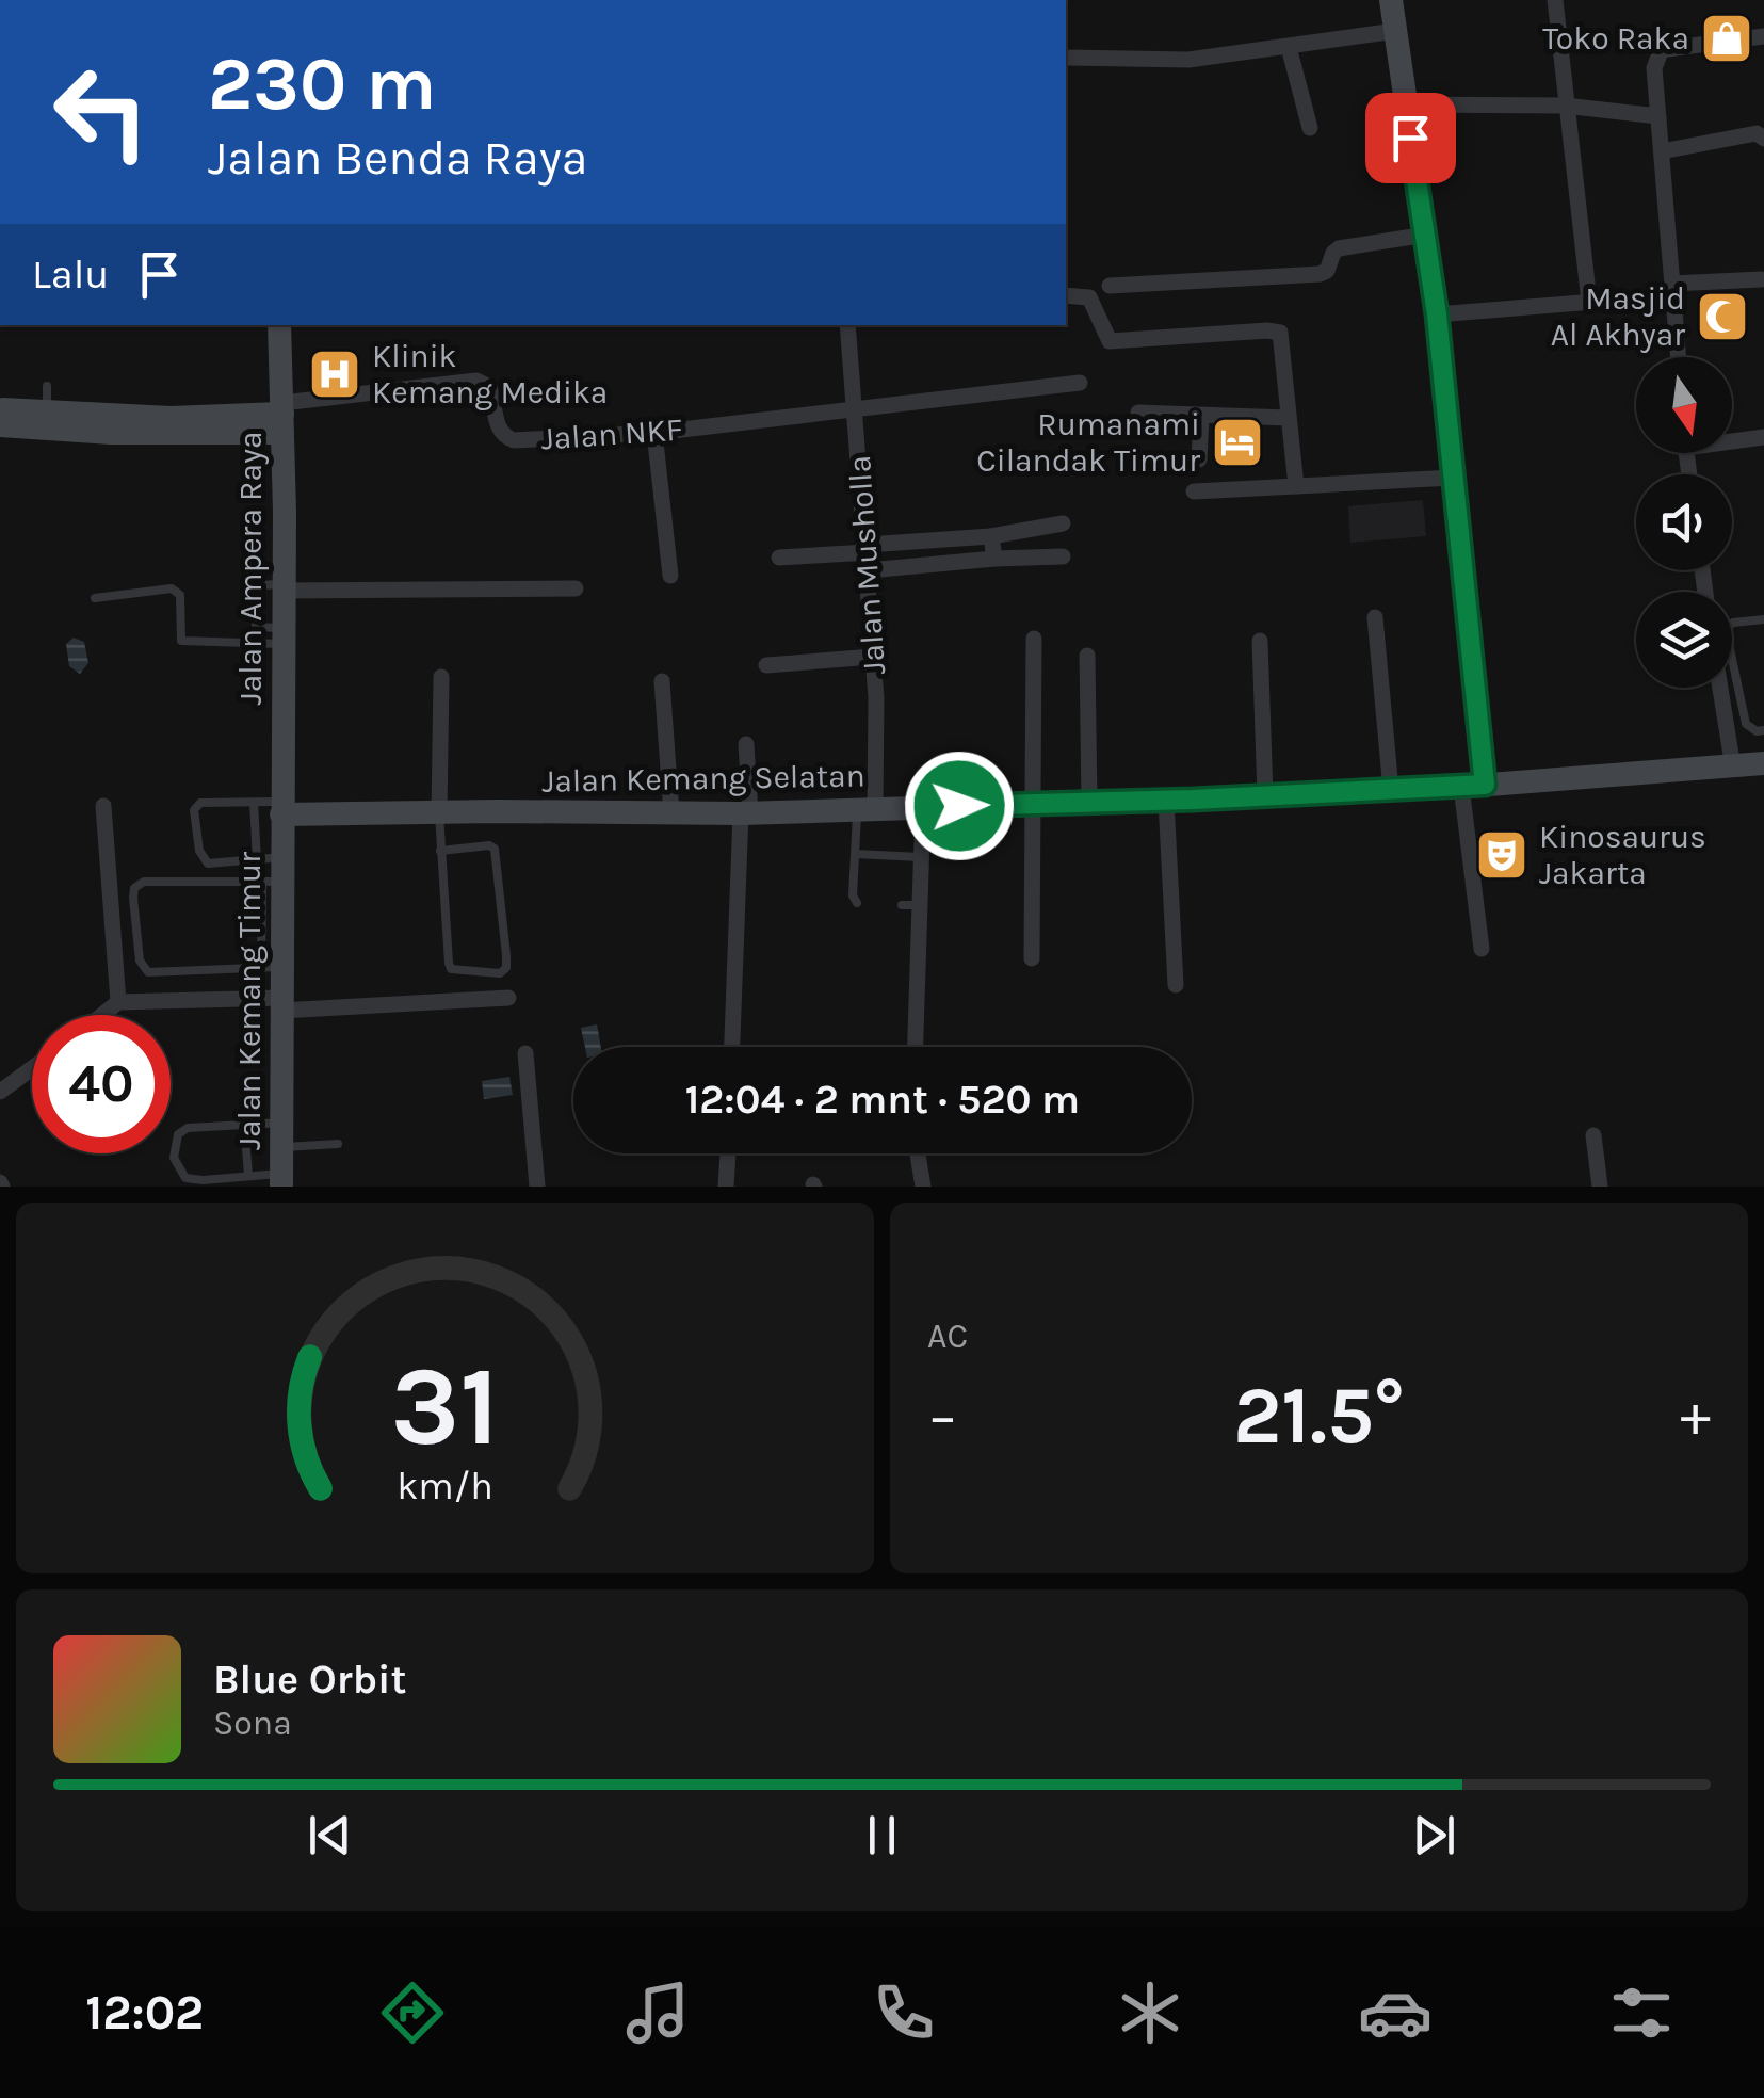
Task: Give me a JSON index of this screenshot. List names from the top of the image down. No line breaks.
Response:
{"streets":{"street":["Jalan NKF","Jalan Musholla","Jalan Ampera Raya","Jalan Kemang Selatan","Jalan Kemang Timur"]},"crossings":[["Jalan NKF","Jalan Musholla"],["Jalan NKF","Jalan Ampera Raya"],["Jalan Musholla","Jalan Kemang Selatan"],["Jalan Ampera Raya","Jalan Kemang Selatan"],["Jalan Ampera Raya","Jalan Kemang Timur"],["Jalan Kemang Selatan","Jalan Kemang Timur"]],"places":{"shop":["Toko Raka"],"mosque":["Masjid Al Akhyar"],"hospital":["Klinik Kemang Medika"],"hotel":["Rumanami Cilandak Timur"],"theatre":["Kinosaurus Jakarta"]},"north":"bottom","page":{"turn":["230 m","Jalan Benda Raya"],"then":"Lalu","limit":"40","trip":"12:04 · 2 mnt · 520 m","tile":"AC","heat":["−","21.5°","+"],"song":["Blue Orbit","Sona"],"tabs":"12:02","gauge":["31","km/h"]}}
